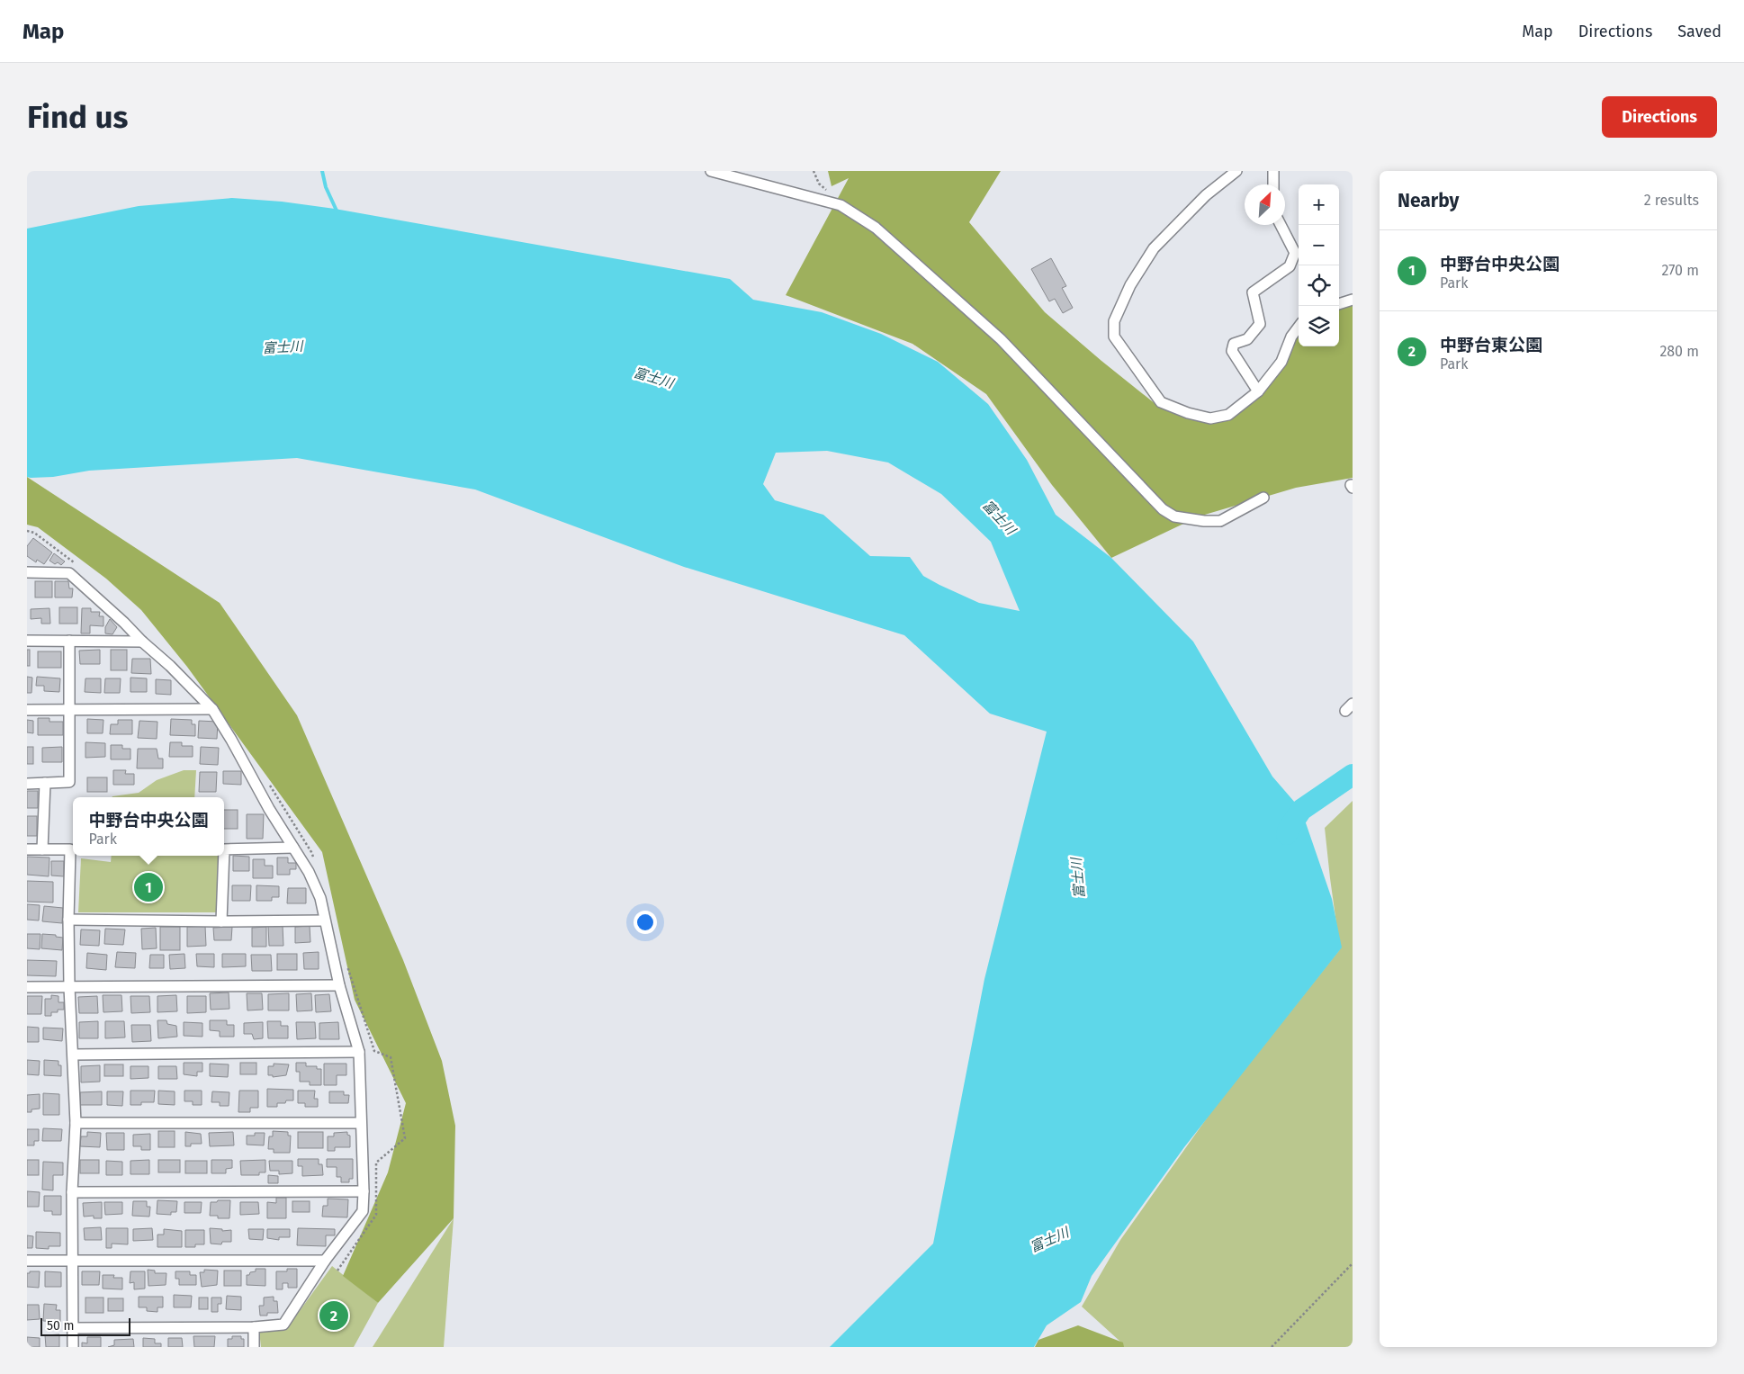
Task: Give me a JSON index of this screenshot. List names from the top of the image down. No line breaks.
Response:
{"water":["富士川"],"scale_bar":"50 m","north":"top right","page":{"header":"Map","nav":["Map","Directions","Saved"],"buttons":"Directions","title":"Find us","heading":["Nearby","2 results"],"map_buttons":["+","−"],"list":[{"mark":"1","name":"中野台中央公園","note":"Park","value":"270 m"},{"mark":"2","name":"中野台東公園","note":"Park","value":"280 m"}],"popup":["中野台中央公園","Park"],"pins":["1","2"],"scale":"50 m"}}
